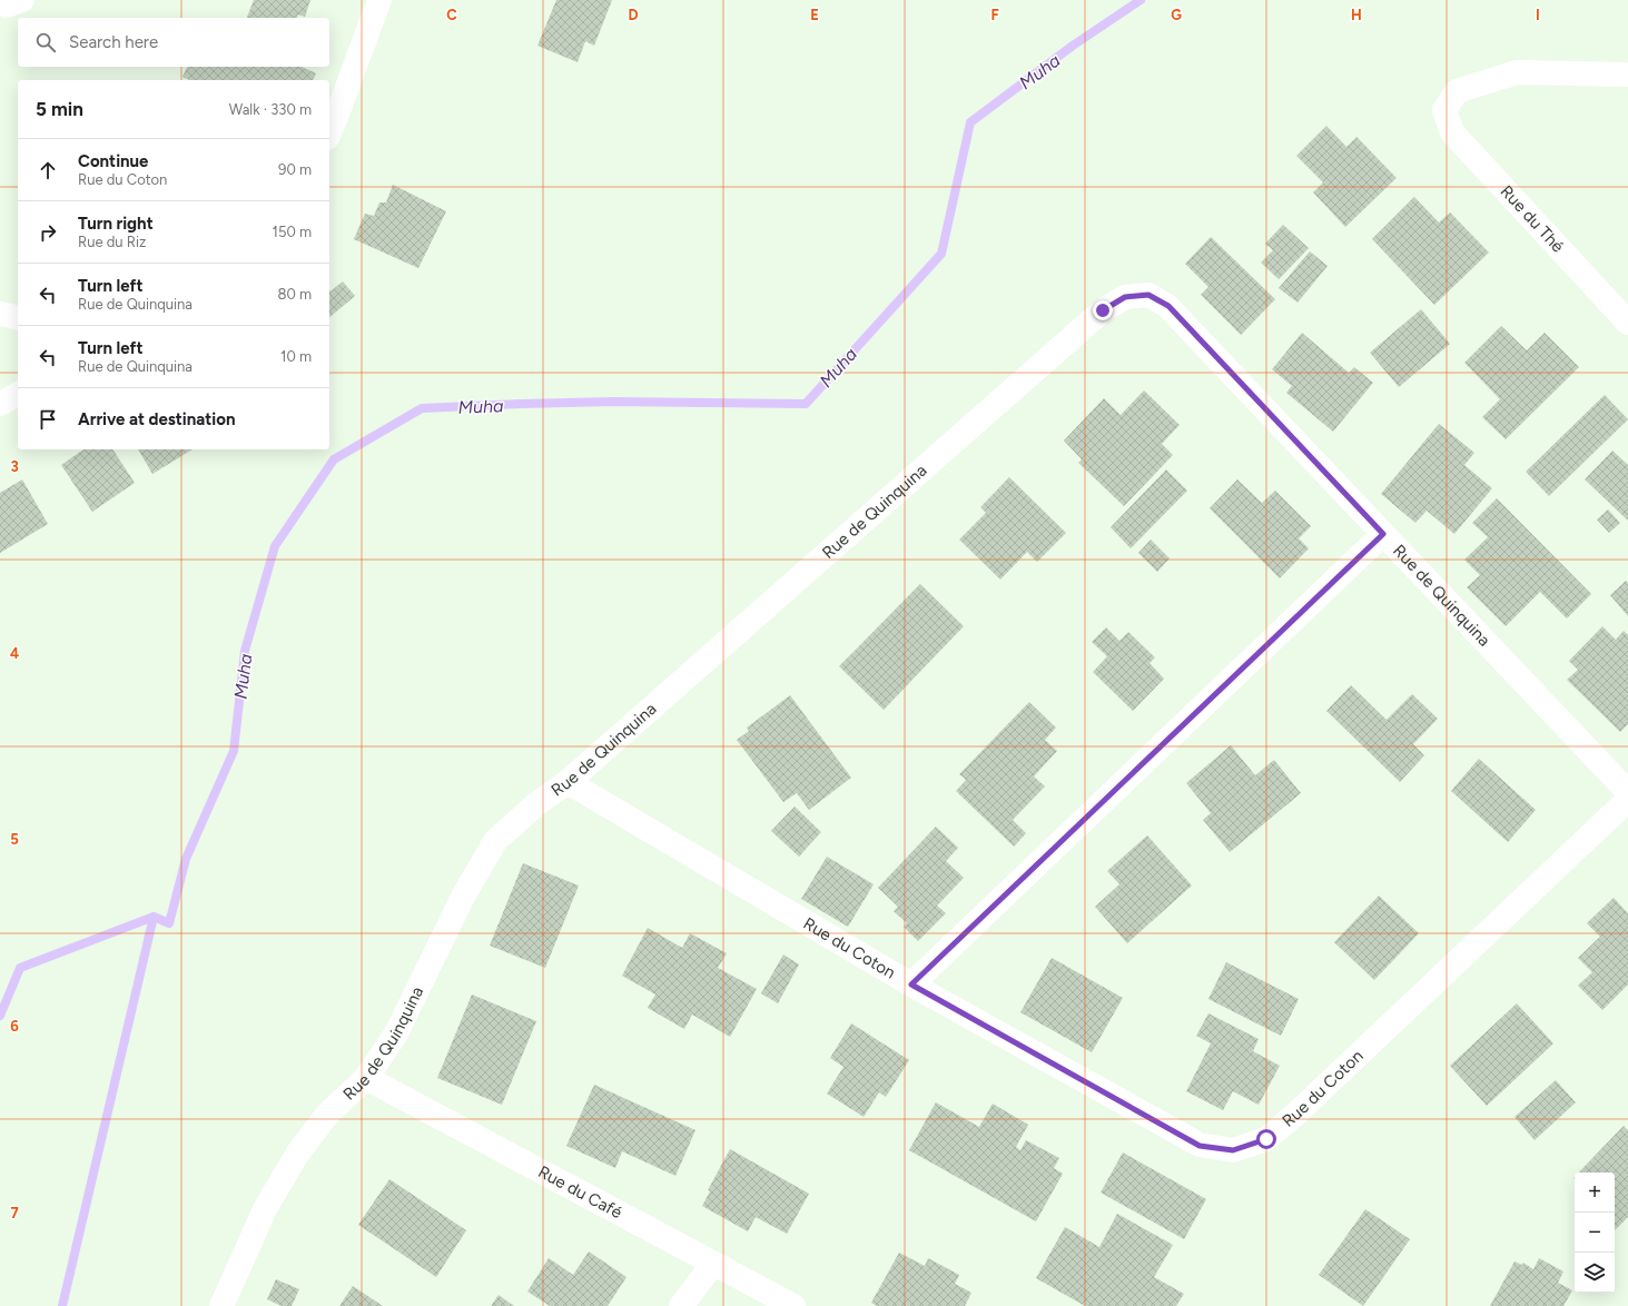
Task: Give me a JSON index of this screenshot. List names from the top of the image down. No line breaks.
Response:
{"streets":{"street":["Rue du Thé","Rue de Quinquina","Rue du Coton","Rue du Café"]},"crossings":[["Rue de Quinquina","Rue du Coton"],["Rue de Quinquina","Rue du Café"]],"water":["Muha"],"page":{"search":"Search here","heading":["5 min","Walk · 330 m"],"list":[["Continue","Rue du Coton","90 m"],["Turn right","Rue du Riz","150 m"],["Turn left","Rue de Quinquina","80 m"],["Turn left","Rue de Quinquina","10 m"],"Arrive at destination"],"map_buttons":["+","−"]},"grid":{"columns":["C","D","E","F","G","H","I"],"rows":["3","4","5","6","7"]}}
